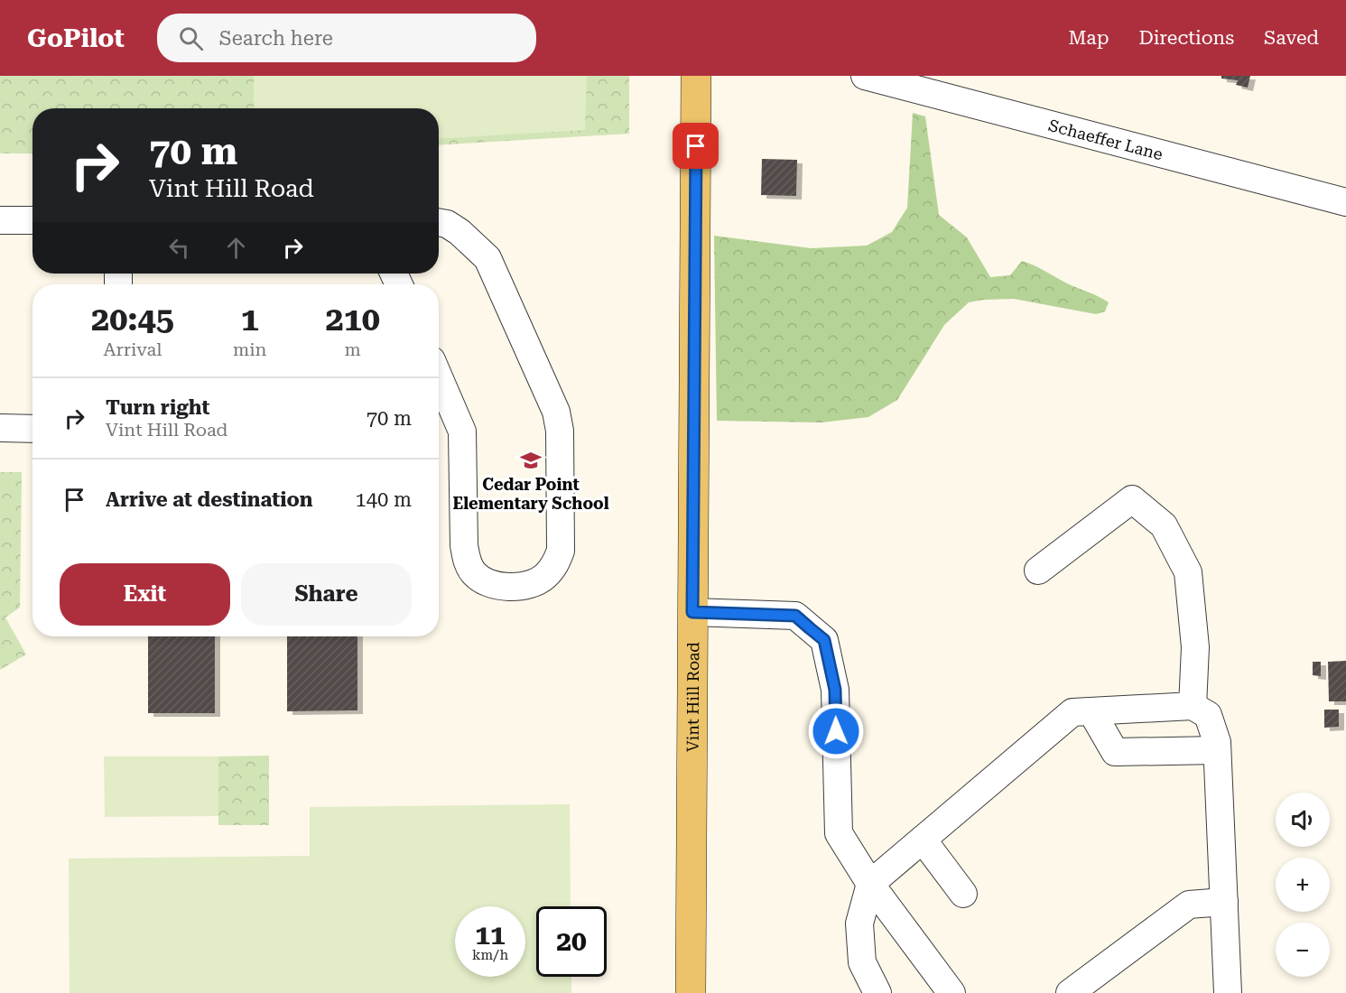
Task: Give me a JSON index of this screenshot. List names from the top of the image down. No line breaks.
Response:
{"streets":{"main road":["Vint Hill Road"],"street":["Schaeffer Lane"]},"places":{"school or university":["Cedar Point Elementary School"]},"page":{"header":"GoPilot","search":"Search here","nav":["Map","Directions","Saved"],"turn":["70 m","Vint Hill Road"],"eta":["20:45","Arrival","1","min","210","m"],"list":[{"name":"Turn right","note":"Vint Hill Road","value":"70 m"},{"name":"Arrive at destination","value":"140 m"}],"buttons":["Exit","Share"],"map_buttons":["+","−"],"speed":"11 km/h","limit":"20"}}
